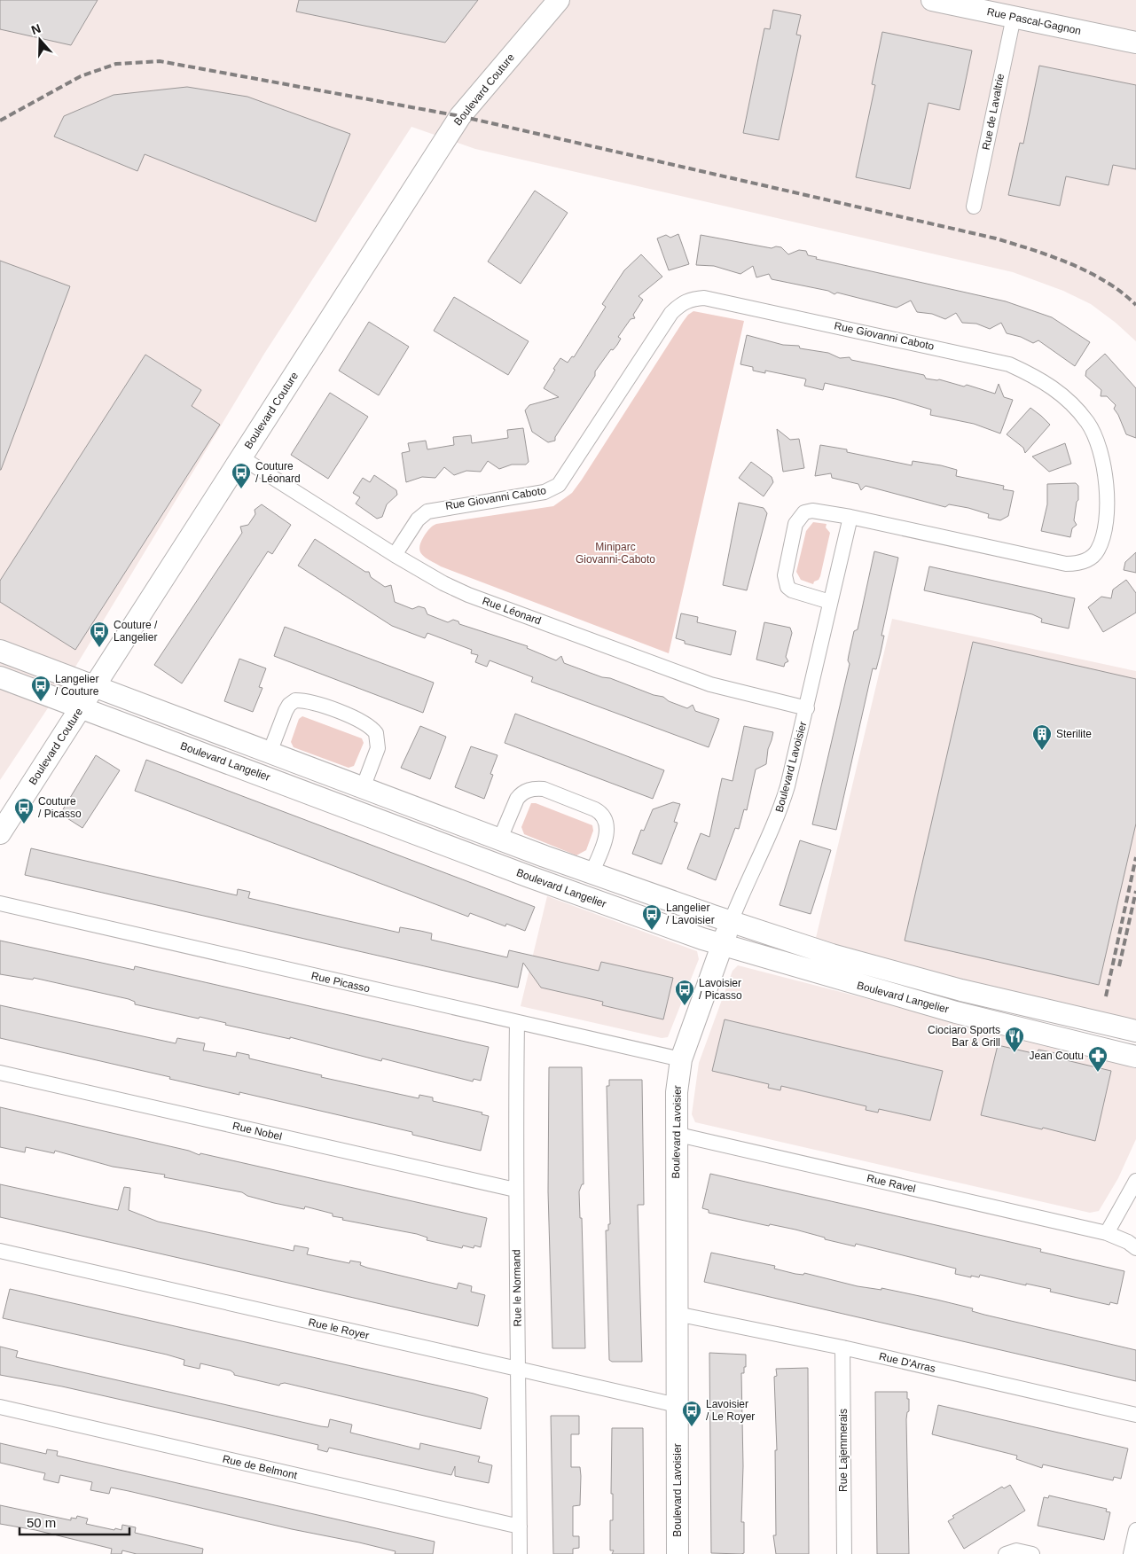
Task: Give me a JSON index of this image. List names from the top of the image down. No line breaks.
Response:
{"streets":{"main road":["Rue Pascal-Gagnon","Boulevard Couture","Boulevard Langelier","Boulevard Lavoisier"],"street":["Rue de Lavaltrie","Rue Giovanni Caboto","Rue Léonard","Rue Picasso","Rue Nobel","Rue Ravel","Rue le Normand","Rue le Royer","Rue D'Arras","Rue Lajemmerais","Rue de Belmont"]},"crossings":[["Rue Pascal-Gagnon","Rue de Lavaltrie"],["Boulevard Couture","Rue Léonard"],["Boulevard Couture","Boulevard Langelier"],["Rue Giovanni Caboto","Rue Léonard"],["Rue Giovanni Caboto","Boulevard Lavoisier"],["Rue Léonard","Boulevard Lavoisier"],["Boulevard Langelier","Boulevard Lavoisier"],["Boulevard Lavoisier","Rue Picasso"],["Boulevard Lavoisier","Rue Ravel"],["Boulevard Lavoisier","Rue le Royer"],["Boulevard Lavoisier","Rue D'Arras"],["Rue Picasso","Rue le Normand"],["Rue Nobel","Rue le Normand"],["Rue le Normand","Rue le Royer"],["Rue le Normand","Rue de Belmont"],["Rue D'Arras","Rue Lajemmerais"]],"parks":["Miniparc Giovanni-Caboto"],"places":{"bus stop":["Couture / Léonard","Couture / Langelier","Langelier / Couture","Couture / Picasso","Langelier / Lavoisier","Lavoisier / Picasso","Lavoisier / Le Royer"],"building":["Sterilite"],"restaurant":["Ciociaro Sports Bar & Grill"],"pharmacy":["Jean Coutu"]},"scale_bar":"50 m","north":"top"}
